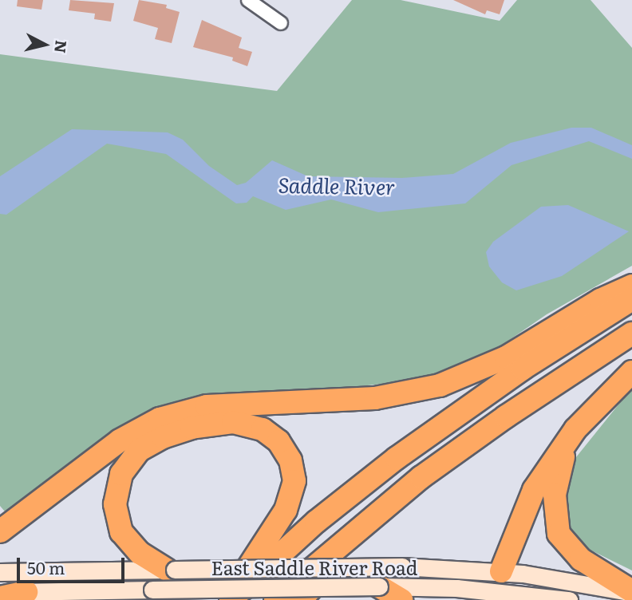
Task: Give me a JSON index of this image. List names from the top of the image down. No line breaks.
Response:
{"streets":{"main road":["East Saddle River Road"]},"water":["Saddle River"],"scale_bar":"50 m","north":"right"}
